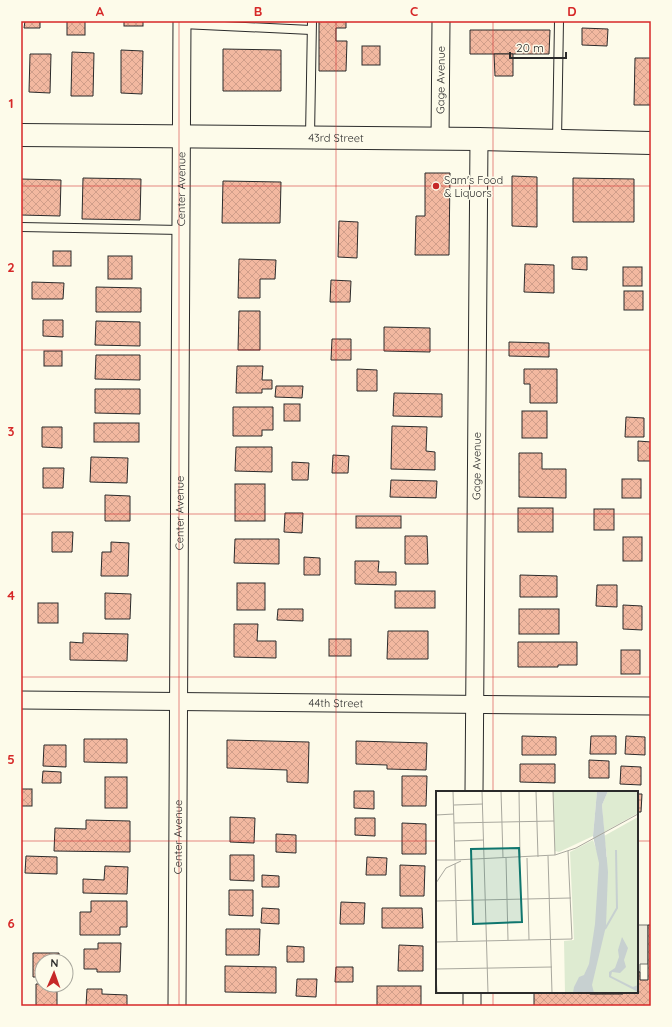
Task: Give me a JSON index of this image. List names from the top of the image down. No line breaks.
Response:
{"streets":{"main road":["43rd Street"],"street":["Gage Avenue","Center Avenue","44th Street"]},"crossings":[["Gage Avenue","43rd Street"],["Gage Avenue","44th Street"],["43rd Street","Center Avenue"],["Center Avenue","44th Street"]],"places":["Sam's Food & Liquors"],"scale_bar":"20 m","north":"top","grid":{"columns":["A","B","C","D"],"rows":["1","2","3","4","5","6"]}}
